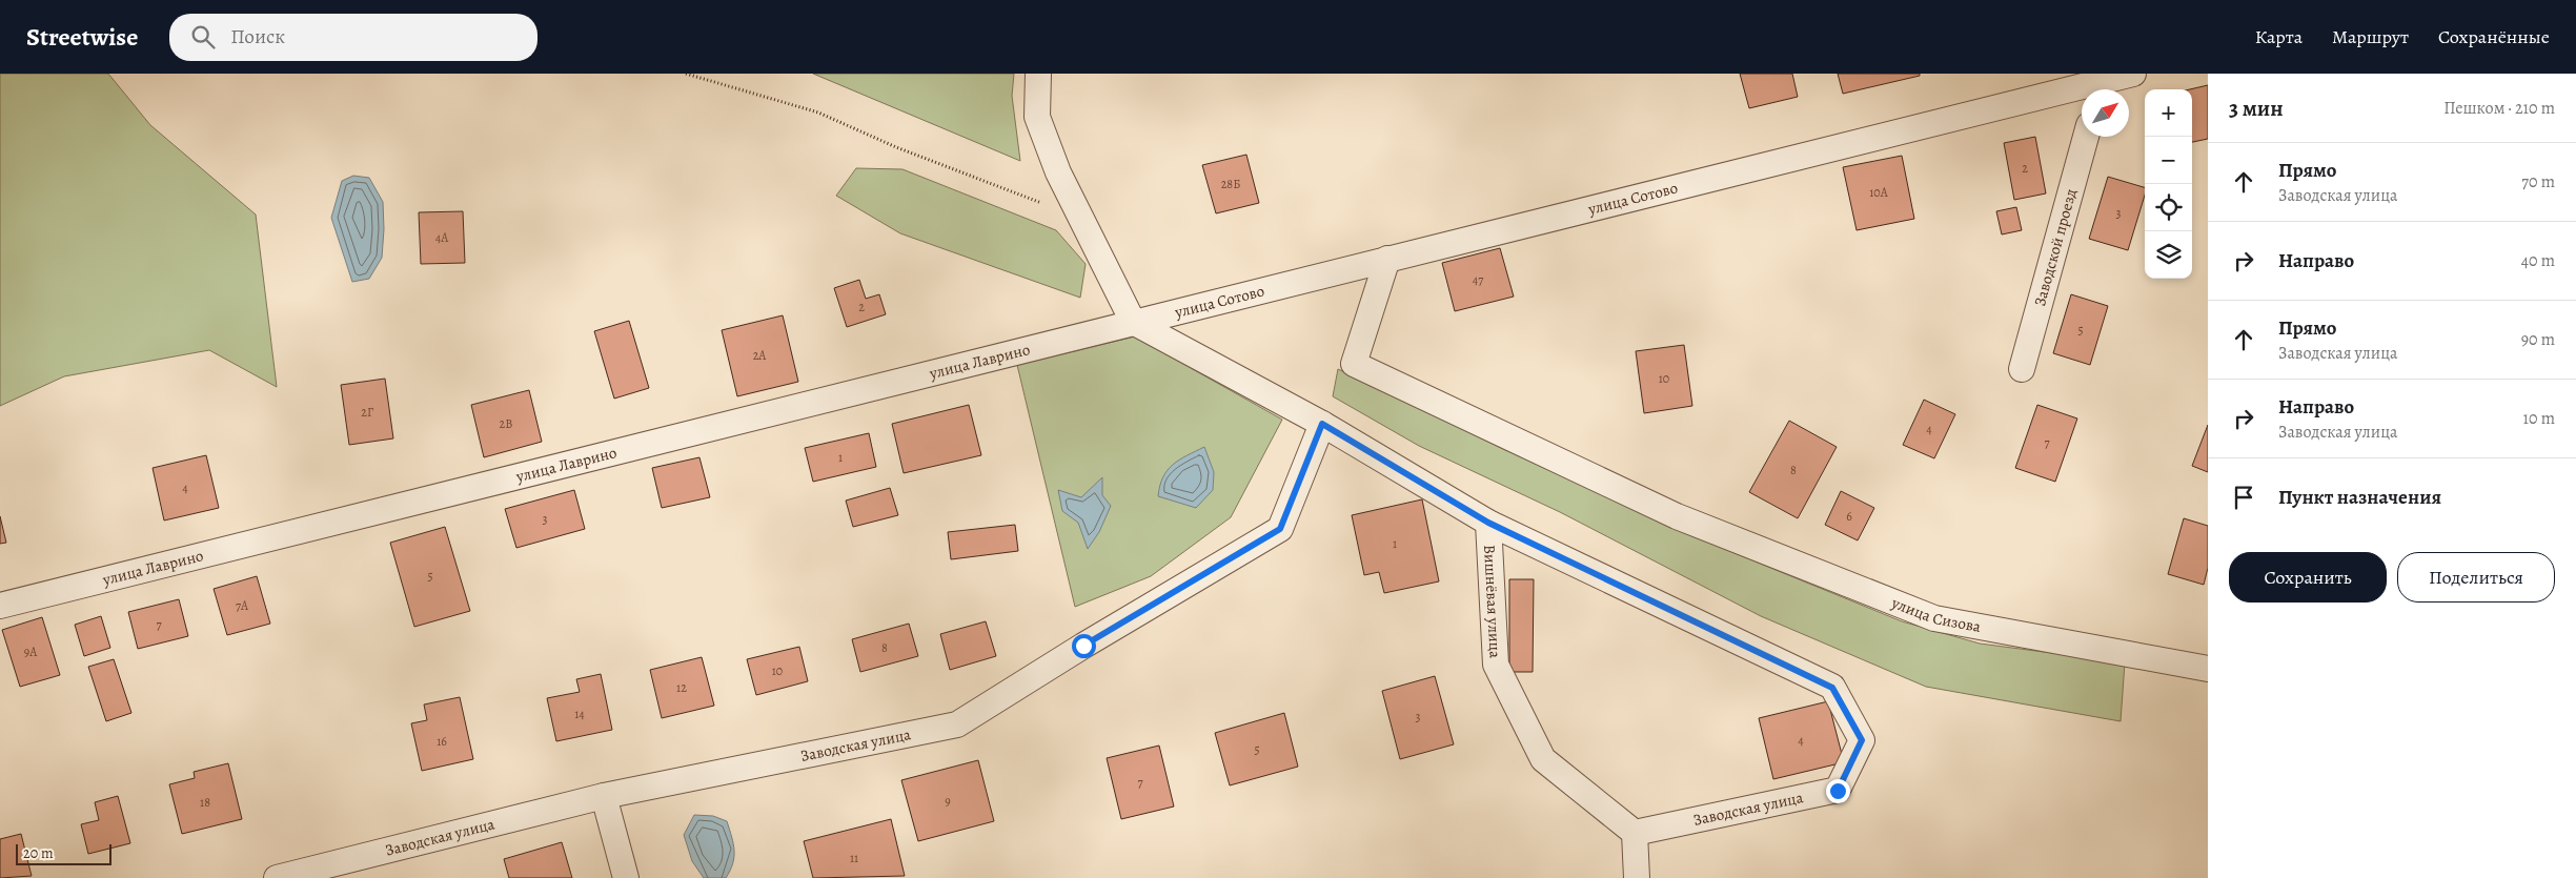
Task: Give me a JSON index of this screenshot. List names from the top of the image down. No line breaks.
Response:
{"streets":{"street":["улица Сотово","Заводской проезд","улица Лаврино","Вишнёвая улица","улица Сизова","Заводская улица"]},"crossings":[["улица Сотово","улица Лаврино"],["улица Сотово","улица Сизова"],["Вишнёвая улица","Заводская улица"]],"house_numbers":["2","28Б","10А","3","4А","47","2","5","2А","10","2Г","2В","4","7","1","8","4","6","3","1","5","7А","7","8","9А","10","12","14","3","4","16","5","7","9","18","11"],"scale_bar":"20 m","north":"top right","page":{"header":"Streetwise","search":"Поиск","nav":["Карта","Маршрут","Сохранённые"],"heading":["3 мин","Пешком · 210 m"],"map_buttons":["+","−"],"list":[["Прямо","Заводская улица","70 m"],["Направо","40 m"],["Прямо","Заводская улица","90 m"],["Направо","Заводская улица","10 m"],"Пункт назначения"],"buttons":["Сохранить","Поделиться"],"scale":"20 m"}}
